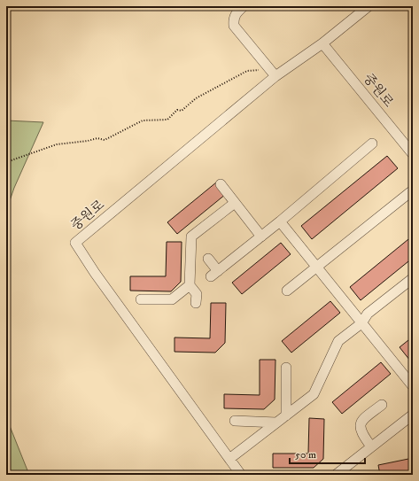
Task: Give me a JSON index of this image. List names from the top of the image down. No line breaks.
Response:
{"streets":{"street":["중원로"]},"scale_bar":"50 m"}
